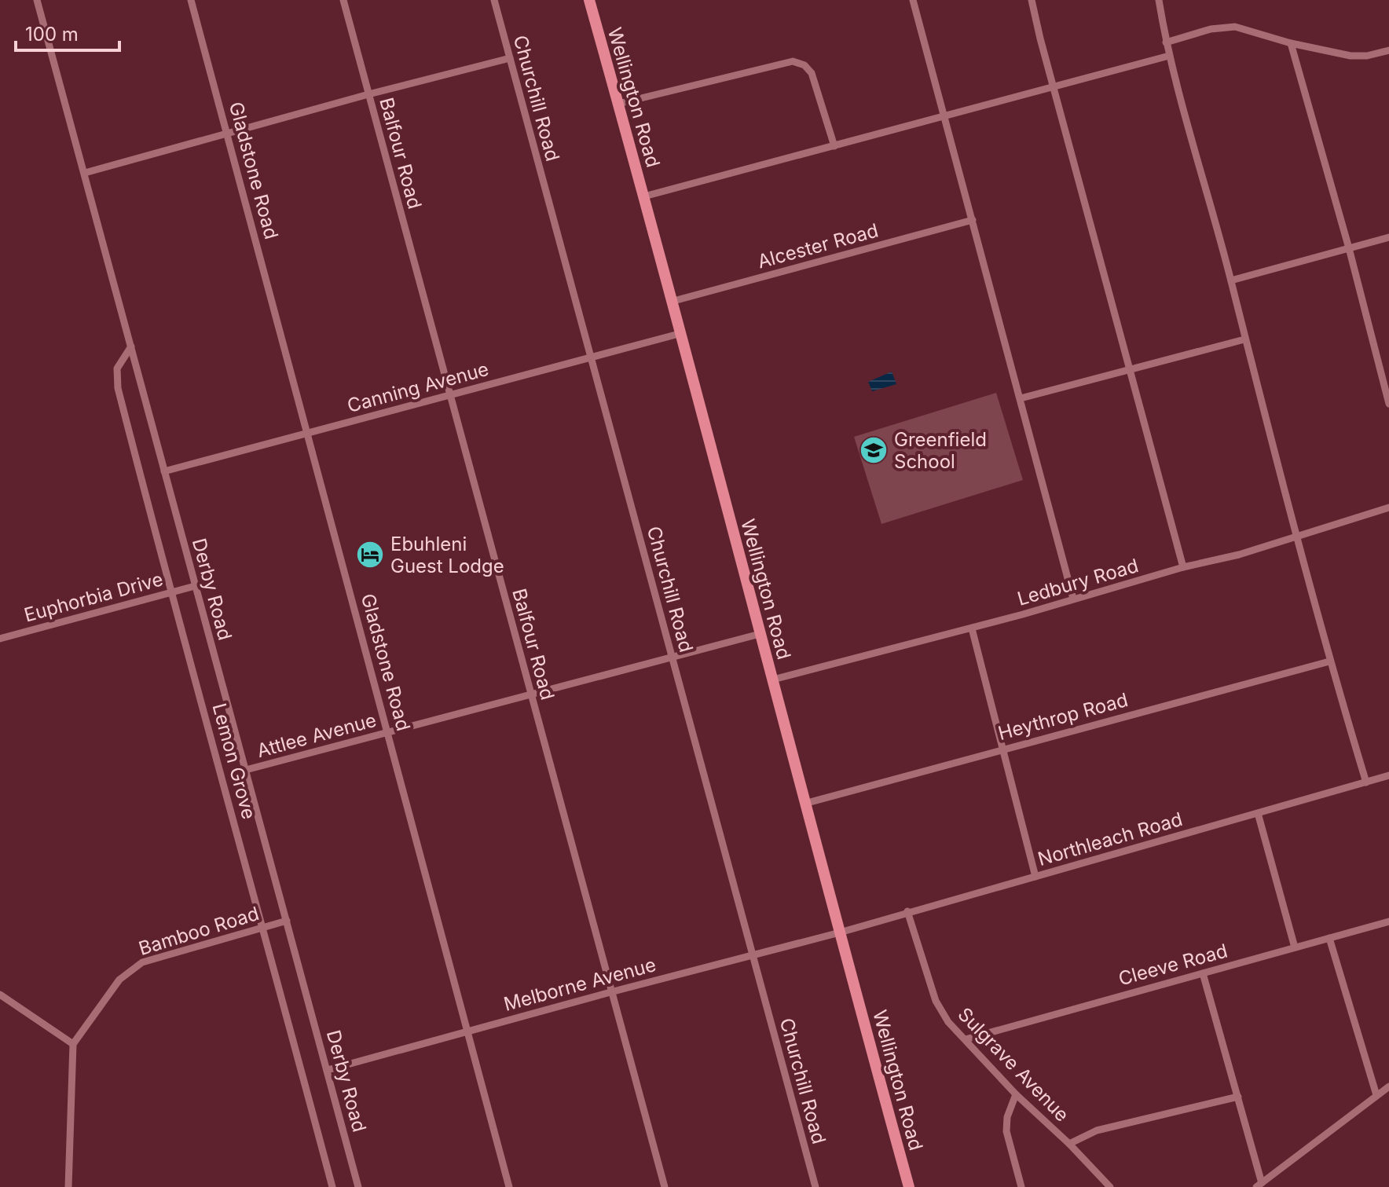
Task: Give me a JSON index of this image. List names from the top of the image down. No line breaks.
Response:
{"streets":{"main road":["Wellington Road"],"street":["Churchill Road","Balfour Road","Gladstone Road","Alcester Road","Canning Avenue","Ledbury Road","Derby Road","Euphorbia Drive","Heythrop Road","Attlee Avenue","Lemon Grove","Northleach Road","Bamboo Road","Cleeve Road","Melborne Avenue","Sulgrave Avenue"]},"crossings":[["Wellington Road","Alcester Road"],["Wellington Road","Canning Avenue"],["Wellington Road","Ledbury Road"],["Wellington Road","Heythrop Road"],["Wellington Road","Attlee Avenue"],["Wellington Road","Northleach Road"],["Wellington Road","Melborne Avenue"],["Churchill Road","Canning Avenue"],["Churchill Road","Attlee Avenue"],["Churchill Road","Melborne Avenue"],["Balfour Road","Canning Avenue"],["Balfour Road","Attlee Avenue"],["Balfour Road","Melborne Avenue"],["Gladstone Road","Canning Avenue"],["Gladstone Road","Attlee Avenue"],["Gladstone Road","Melborne Avenue"],["Canning Avenue","Derby Road"],["Derby Road","Euphorbia Drive"],["Derby Road","Attlee Avenue"],["Derby Road","Lemon Grove"],["Derby Road","Bamboo Road"],["Derby Road","Melborne Avenue"],["Euphorbia Drive","Lemon Grove"],["Lemon Grove","Bamboo Road"],["Northleach Road","Melborne Avenue"],["Northleach Road","Sulgrave Avenue"],["Cleeve Road","Sulgrave Avenue"]],"places":{"school or university":["Greenfield School"],"hotel":["Ebuhleni Guest Lodge"]},"scale_bar":"100 m"}
